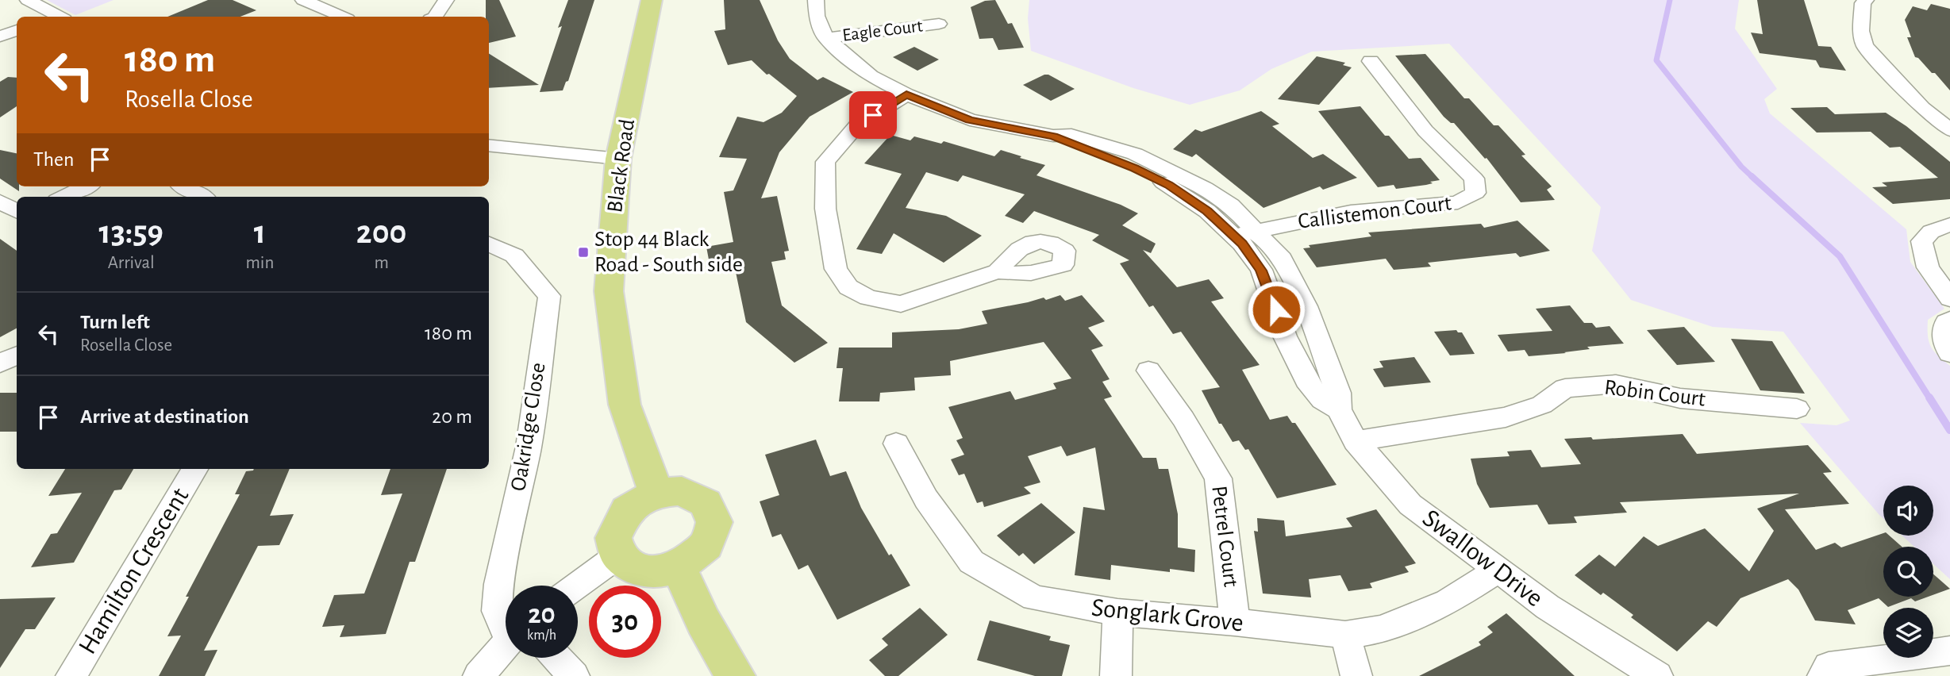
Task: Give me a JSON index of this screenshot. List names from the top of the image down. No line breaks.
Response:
{"streets":{"main road":["Black Road"],"street":["Eagle Court","Callistemon Court","Robin Court","Oakridge Close","Petrel Court","Swallow Drive","Hamilton Crescent","Songlark Grove"]},"crossings":[["Eagle Court","Swallow Drive"],["Callistemon Court","Swallow Drive"],["Robin Court","Swallow Drive"],["Petrel Court","Songlark Grove"],["Swallow Drive","Songlark Grove"]],"places":{"transit":["Stop 44 Black Road - South side"]},"page":{"turn":["180 m","Rosella Close"],"then":"Then","eta":["13:59","Arrival","1","min","200","m"],"list":[{"name":"Turn left","note":"Rosella Close","value":"180 m"},{"name":"Arrive at destination","value":"20 m"}],"speed":"20 km/h","limit":"30"}}
